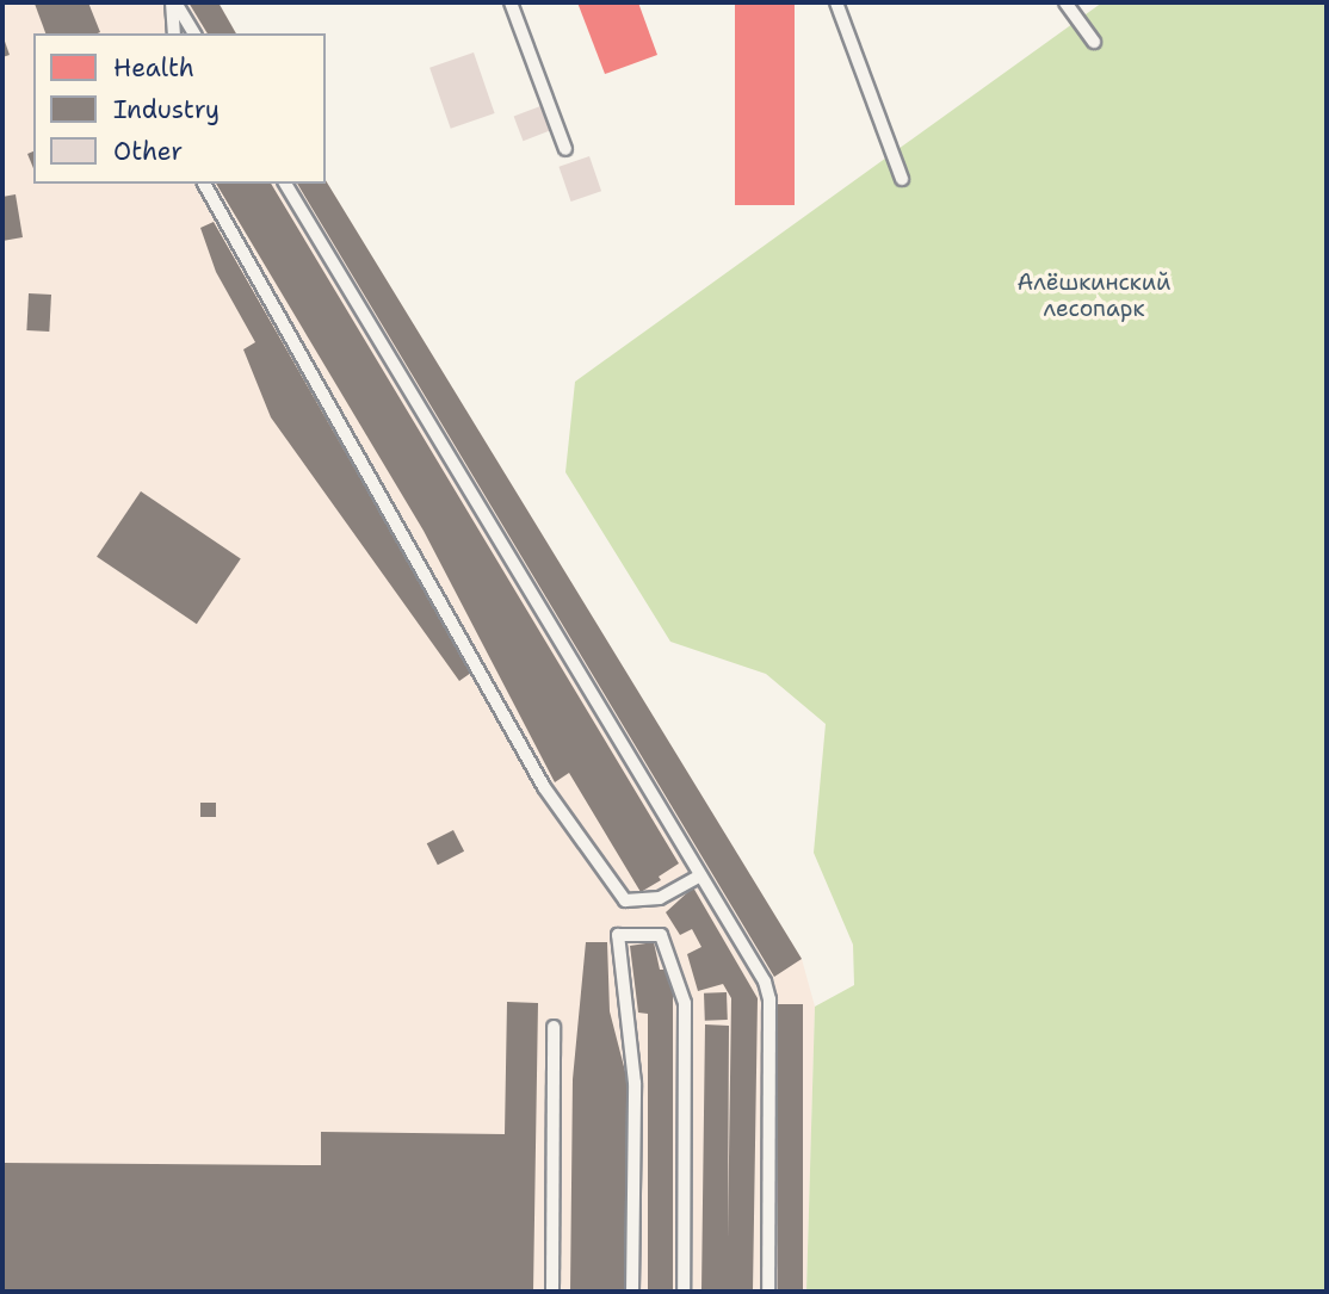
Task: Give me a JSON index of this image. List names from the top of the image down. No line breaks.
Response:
{"parks":["Алёшкинский лесопарк"],"legend":["Health","Industry","Other"]}
